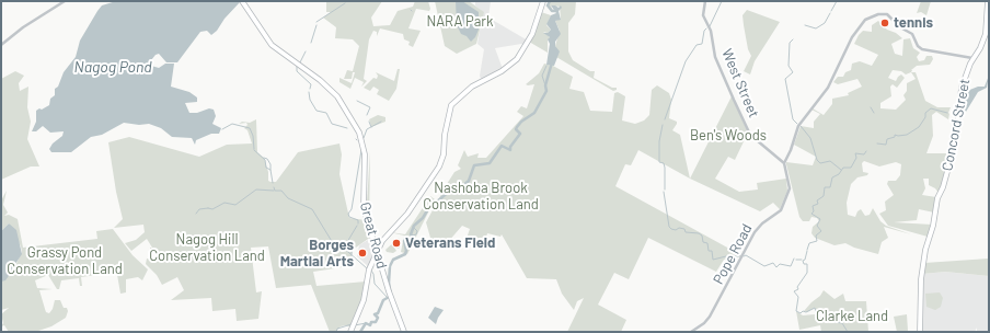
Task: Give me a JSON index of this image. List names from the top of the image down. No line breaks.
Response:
{"streets":{"main road":["Concord Street","Great Road"],"street":["West Street","Pope Road"]},"crossings":[["West Street","Pope Road"]],"water":["Nagog Pond"],"parks":["NARA Park","Ben's Woods","Nashoba Brook Conservation Land","Nagog Hill Conservation Land","Grassy Pond Conservation Land","Clarke Land"],"places":["tennis","Veterans Field","Borges Martial Arts"]}
